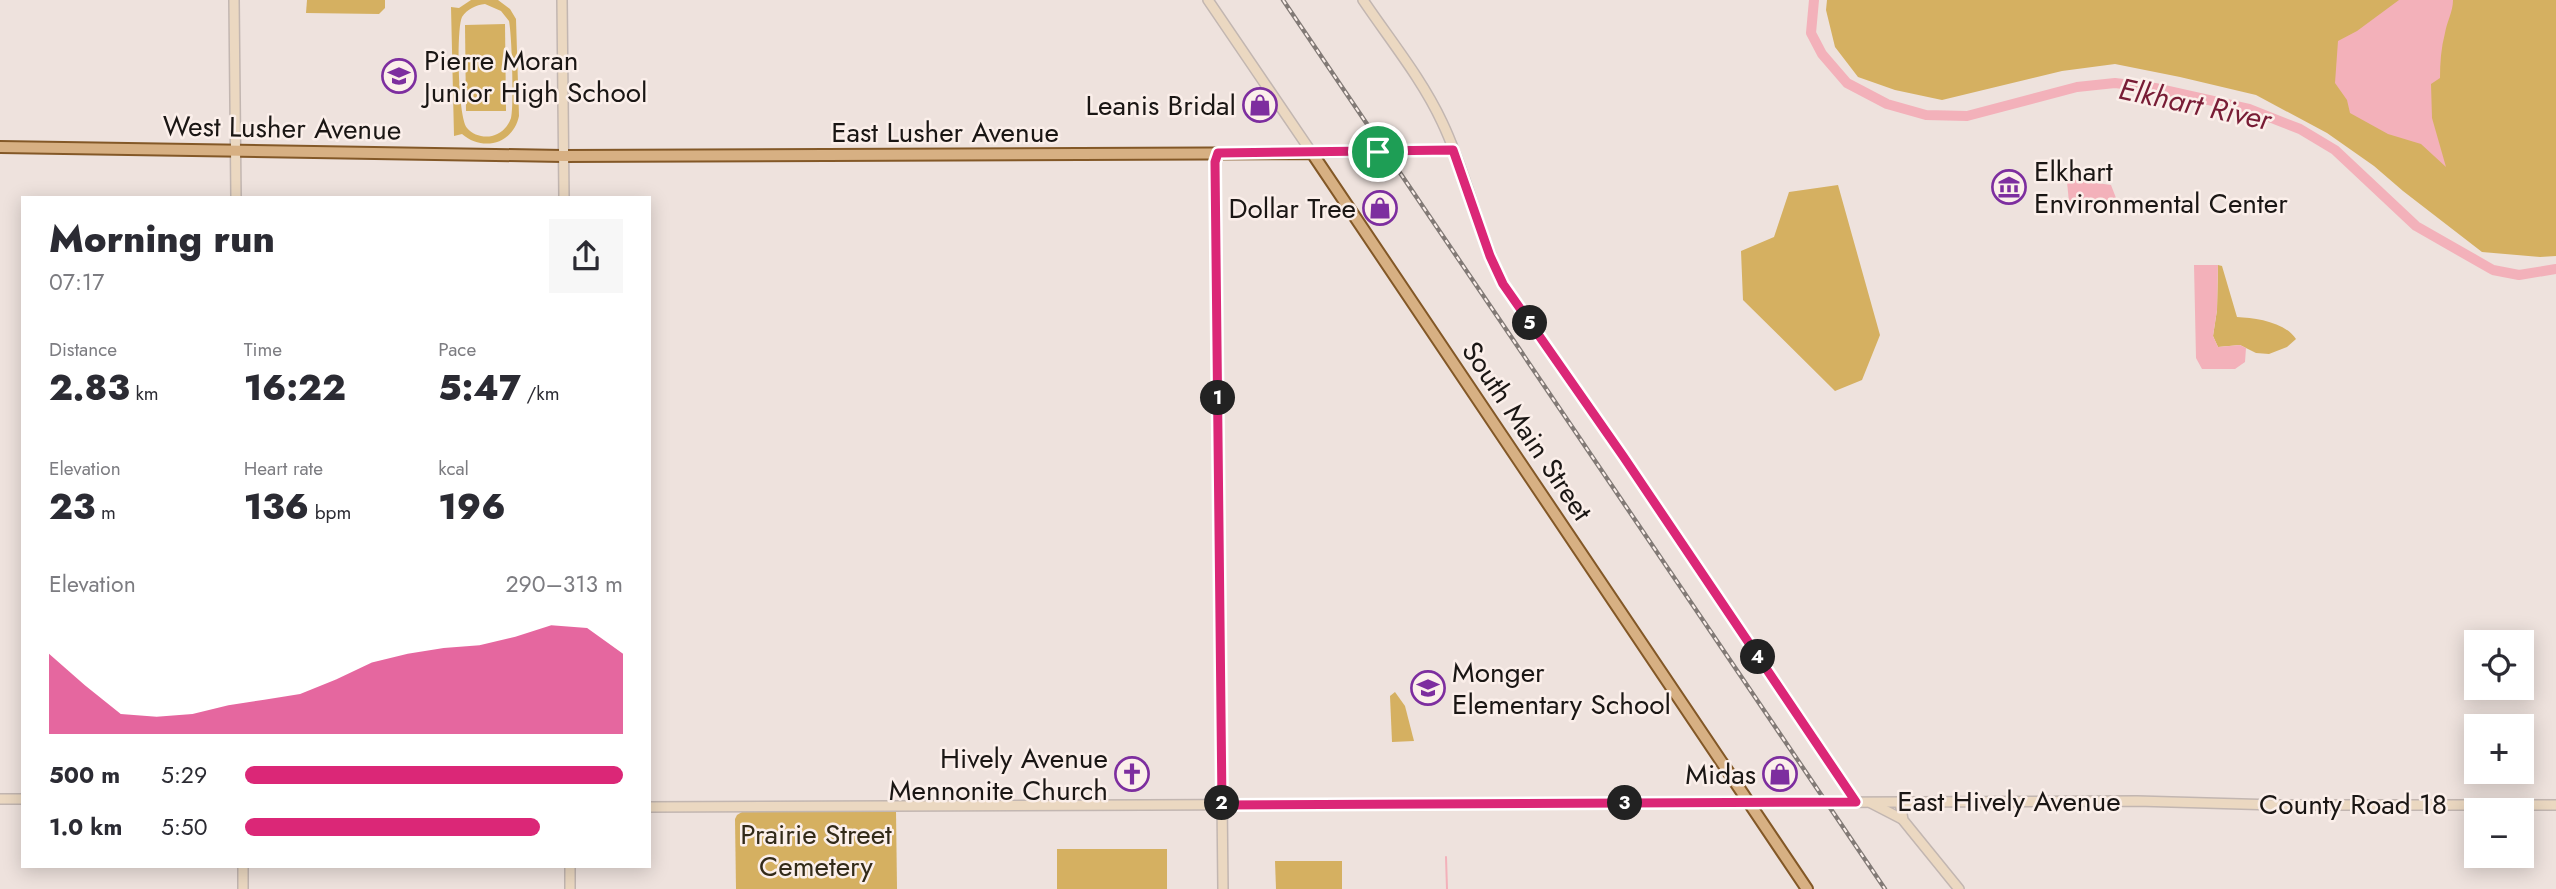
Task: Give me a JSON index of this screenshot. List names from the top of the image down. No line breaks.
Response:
{"streets":{"main road":["West Lusher Avenue","East Lusher Avenue","South Main Street"],"street":["East Hively Avenue","County Road 18"]},"crossings":[["West Lusher Avenue","East Lusher Avenue"],["East Lusher Avenue","South Main Street"],["South Main Street","East Hively Avenue"],["East Hively Avenue","County Road 18"]],"water":["Elkhart River"],"parks":["Prairie Street Cemetery"],"places":{"school or university":["Pierre Moran Junior High School","Monger Elementary School"],"shop":["Leanis Bridal","Dollar Tree","Midas"],"museum":["Elkhart Environmental Center"],"church":["Hively Avenue Mennonite Church"]},"page":{"heading":["Morning run","07:17"],"pins":["5","1","4","2","3"],"stats":[["Distance","2.83 km"],["Time","16:22"],["Pace","5:47 /km"],["Elevation","23 m"],["Heart rate","136 bpm"],["kcal","196"]],"chart":["Elevation","290–313 m"],"map_buttons":["+","−"],"list":[{"name":"500 m","note":"5:29"},{"name":"1.0 km","note":"5:50"}]}}
